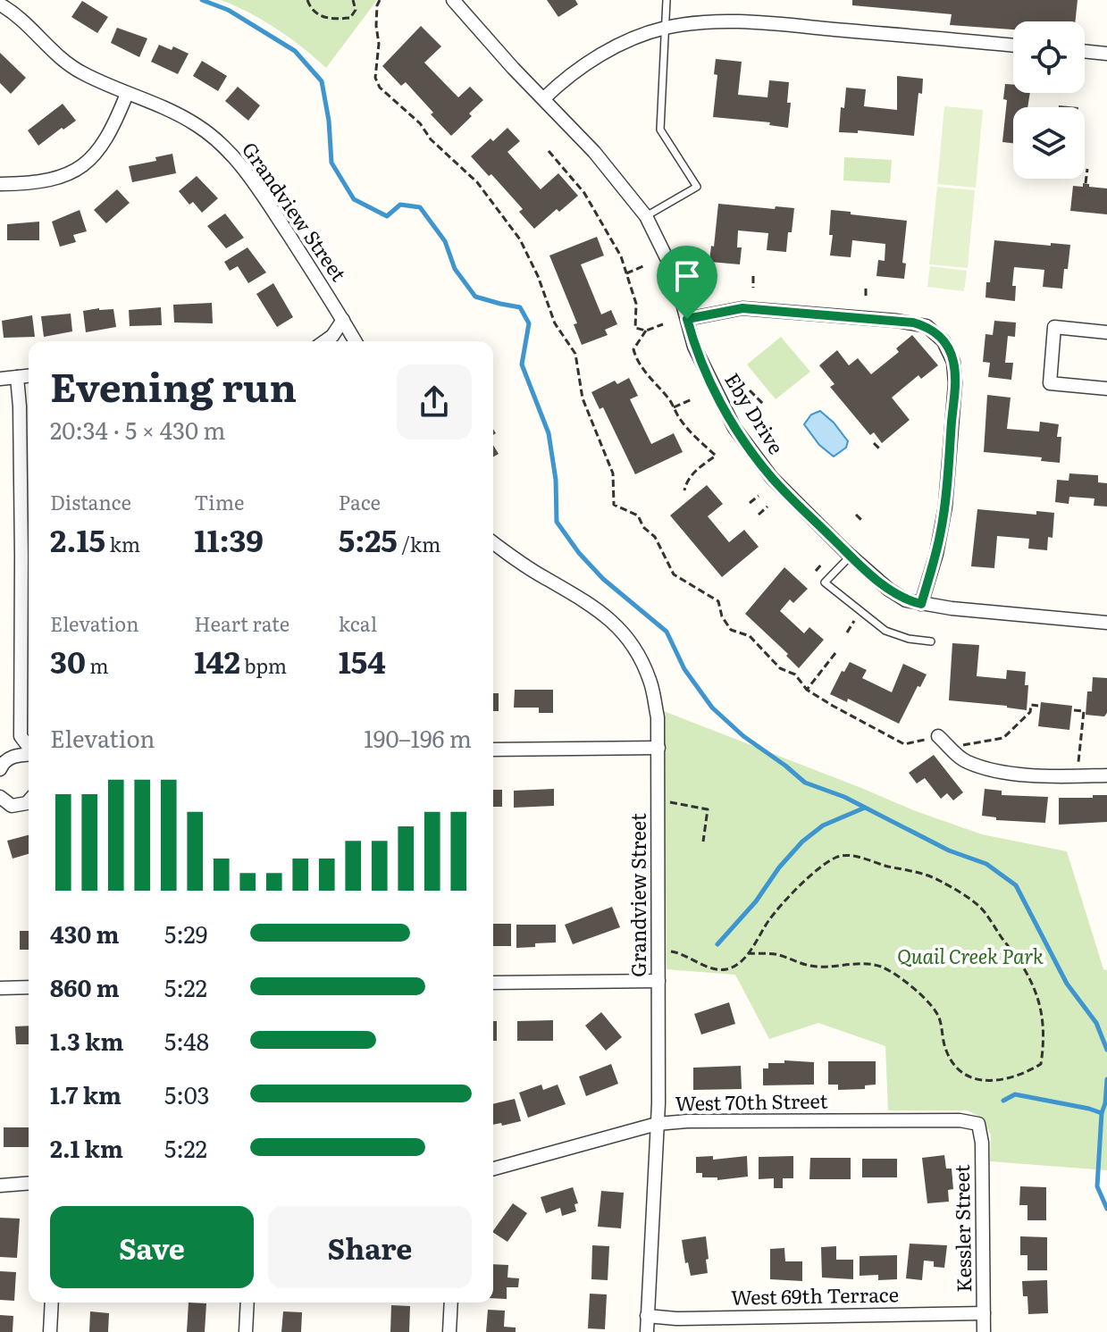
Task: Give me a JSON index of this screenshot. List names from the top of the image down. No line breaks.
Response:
{"streets":{"street":["Grandview Street","Eby Drive","West 70th Street","Kessler Street","West 69th Terrace"]},"crossings":[["Grandview Street","West 70th Street"],["Grandview Street","West 69th Terrace"],["West 70th Street","Kessler Street"],["Kessler Street","West 69th Terrace"]],"parks":["Quail Creek Park"],"page":{"heading":["Evening run","20:34 · 5 × 430 m"],"stats":[["Distance","2.15 km"],["Time","11:39"],["Pace","5:25 /km"],["Elevation","30 m"],["Heart rate","142 bpm"],["kcal","154"]],"chart":["Elevation","190–196 m"],"list":[{"name":"430 m","note":"5:29"},{"name":"860 m","note":"5:22"},{"name":"1.3 km","note":"5:48"},{"name":"1.7 km","note":"5:03"},{"name":"2.1 km","note":"5:22"}],"buttons":["Save","Share"]}}
